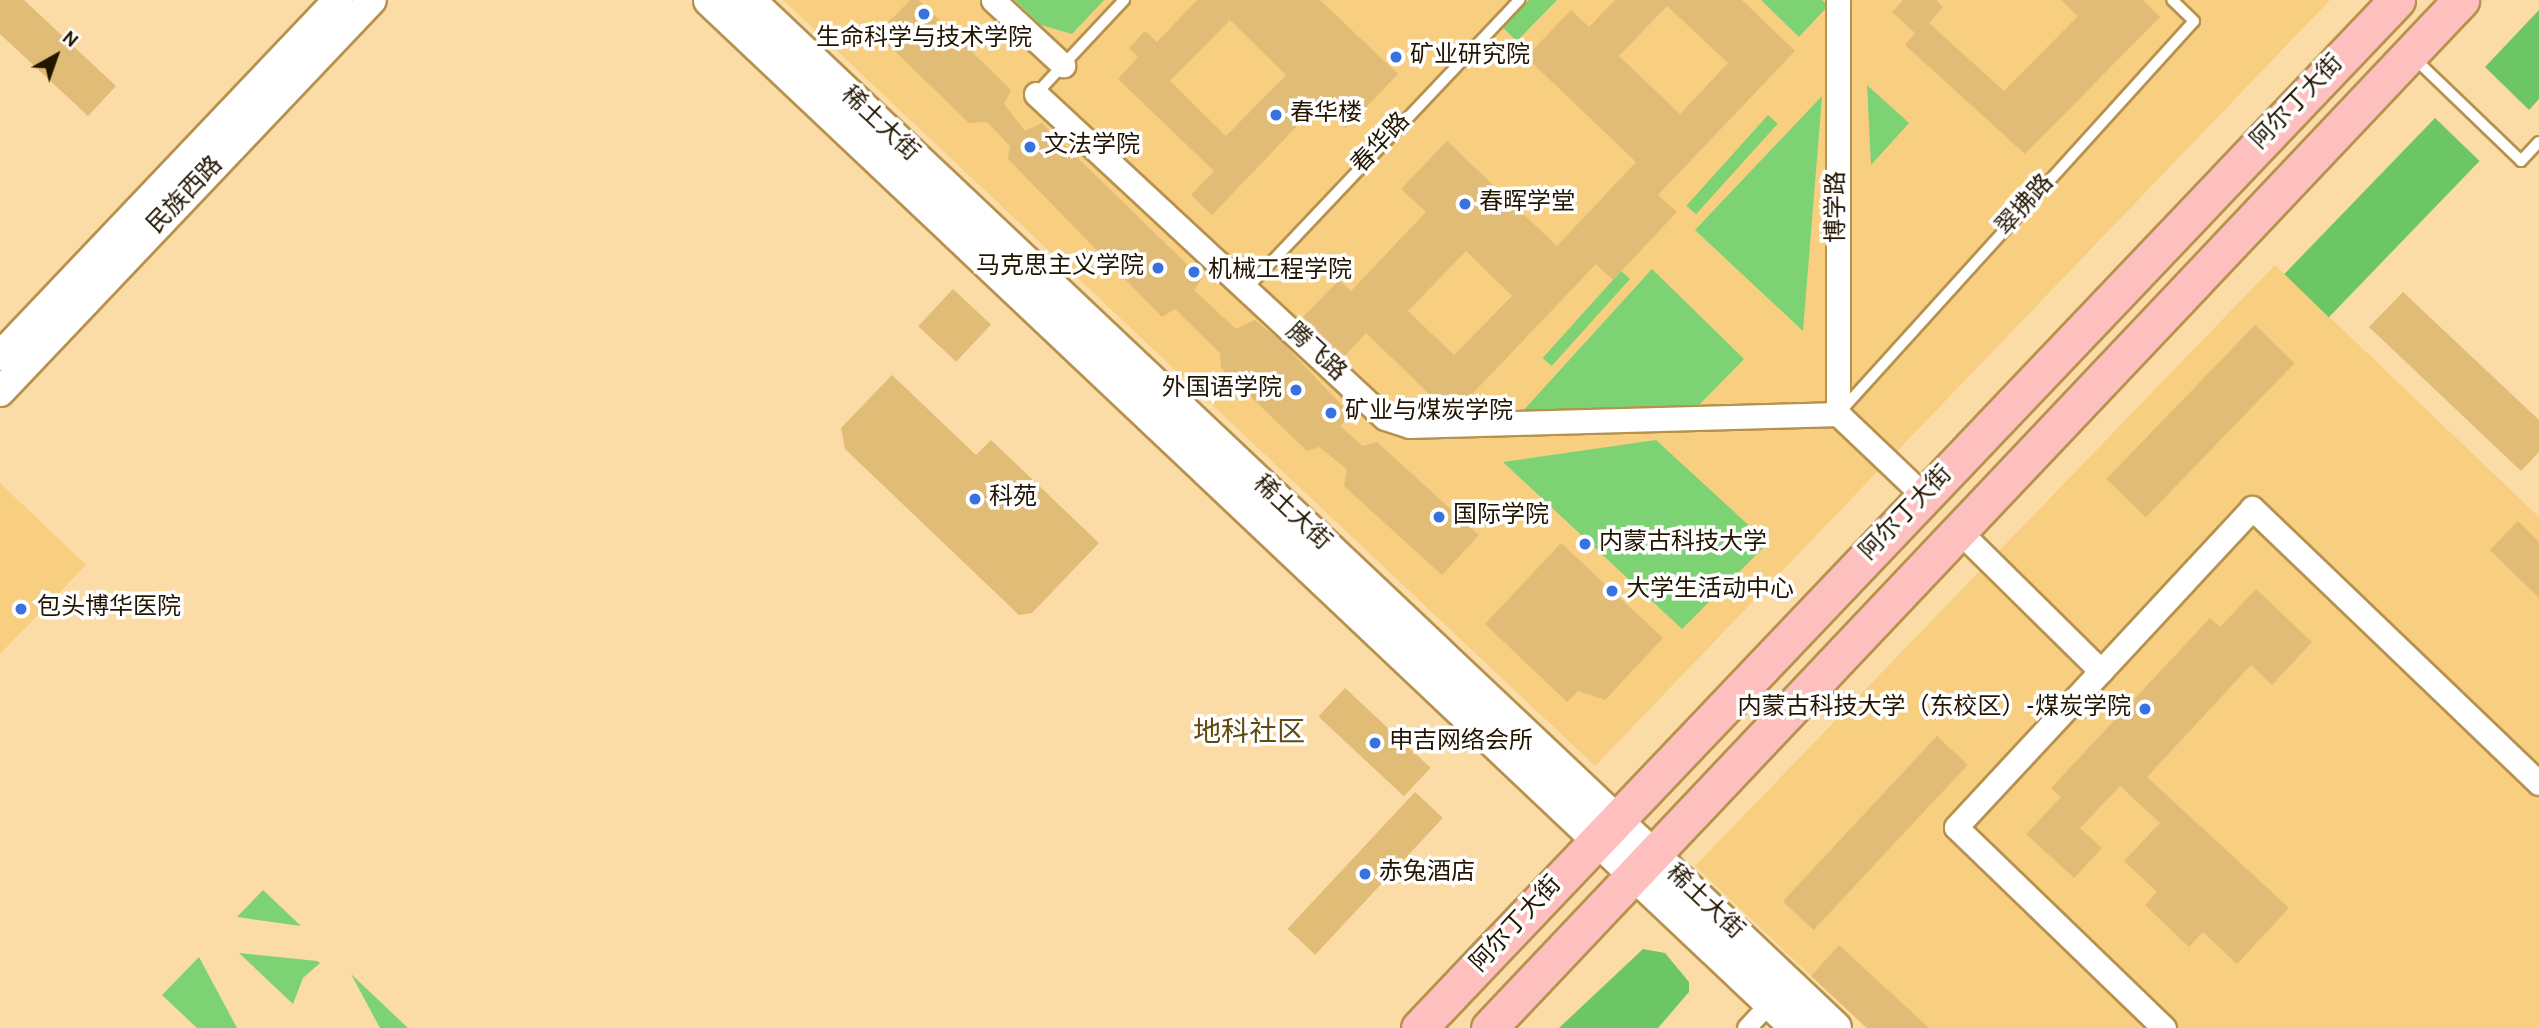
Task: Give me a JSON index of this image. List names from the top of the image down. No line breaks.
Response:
{"streets":{"main road":["阿尔丁大街","稀土大街"],"street":["民族西路","博学路","腾飞路"],"lane":["春华路","翠拂路"]},"crossings":[["阿尔丁大街","稀土大街"],["春华路","腾飞路"],["翠拂路","博学路"],["翠拂路","腾飞路"],["博学路","腾飞路"]],"districts":["地科社区"],"places":["生命科学与技术学院","矿业研究院","春华楼","文法学院","春晖学堂","马克思主义学院","机械工程学院","外国语学院","矿业与煤炭学院","科苑","国际学院","内蒙古科技大学","大学生活动中心","包头博华医院","内蒙古科技大学（东校区）-煤炭学院","申吉网络会所","赤兔酒店"],"north":"top right"}
